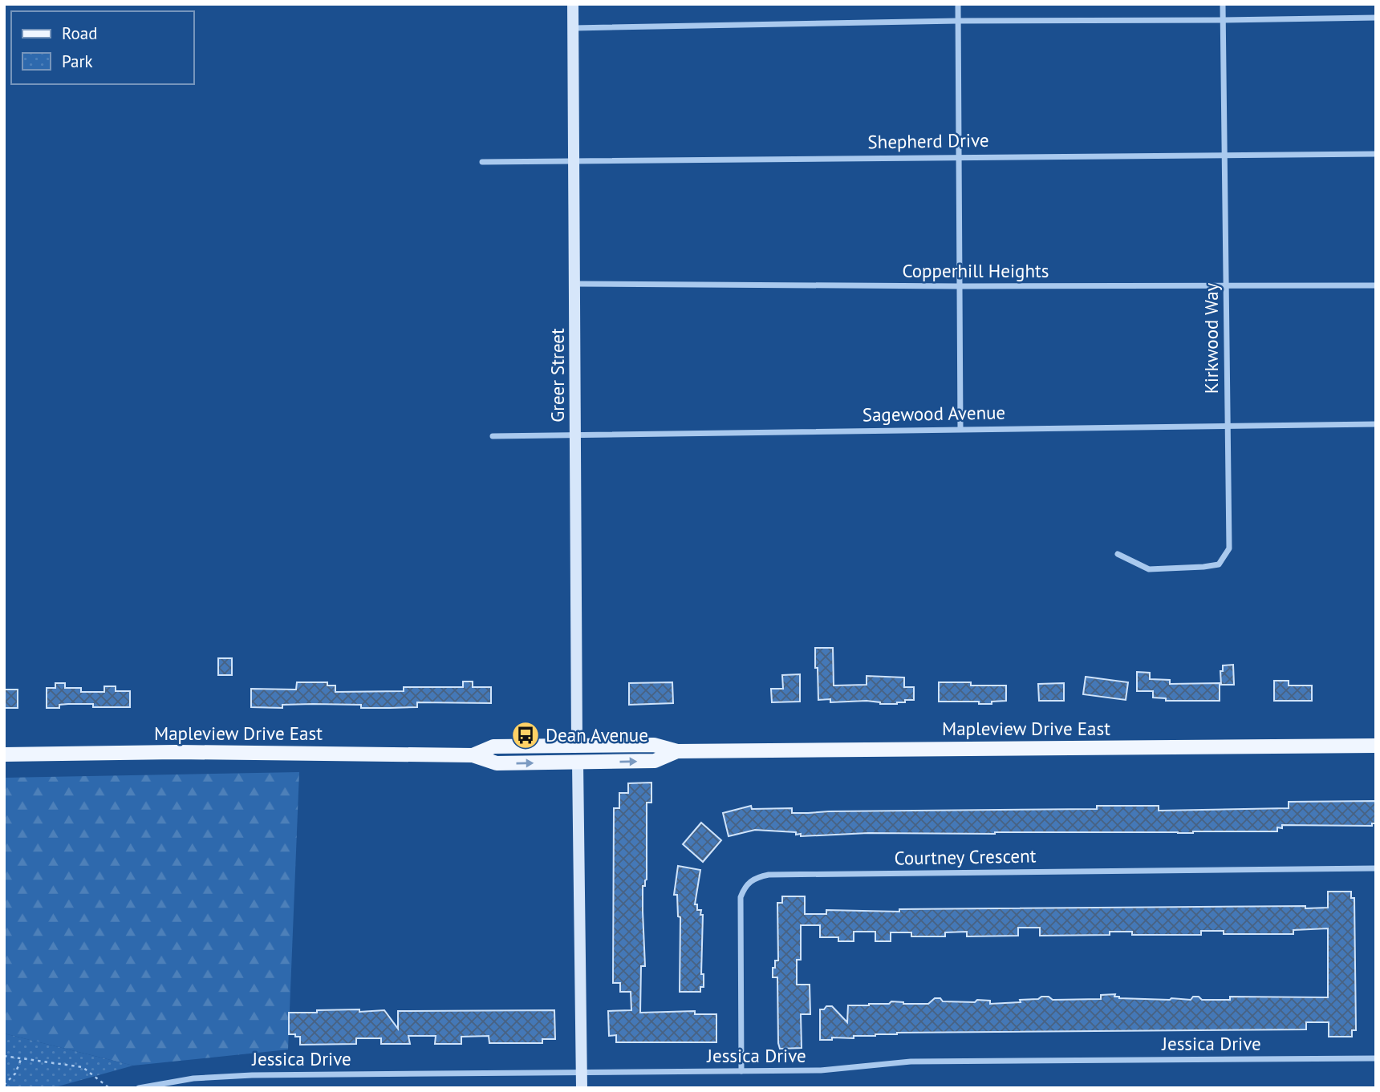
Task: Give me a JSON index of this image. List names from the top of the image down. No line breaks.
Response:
{"streets":{"main road":["Mapleview Drive East"],"street":["Shepherd Drive","Copperhill Heights","Kirkwood Way","Greer Street","Sagewood Avenue","Courtney Crescent","Jessica Drive"]},"crossings":[["Shepherd Drive","Kirkwood Way"],["Shepherd Drive","Greer Street"],["Copperhill Heights","Kirkwood Way"],["Copperhill Heights","Greer Street"],["Kirkwood Way","Sagewood Avenue"],["Greer Street","Sagewood Avenue"],["Greer Street","Mapleview Drive East"],["Courtney Crescent","Jessica Drive"]],"places":{"bus stop":["Dean Avenue"]},"legend":["Road","Park"]}
